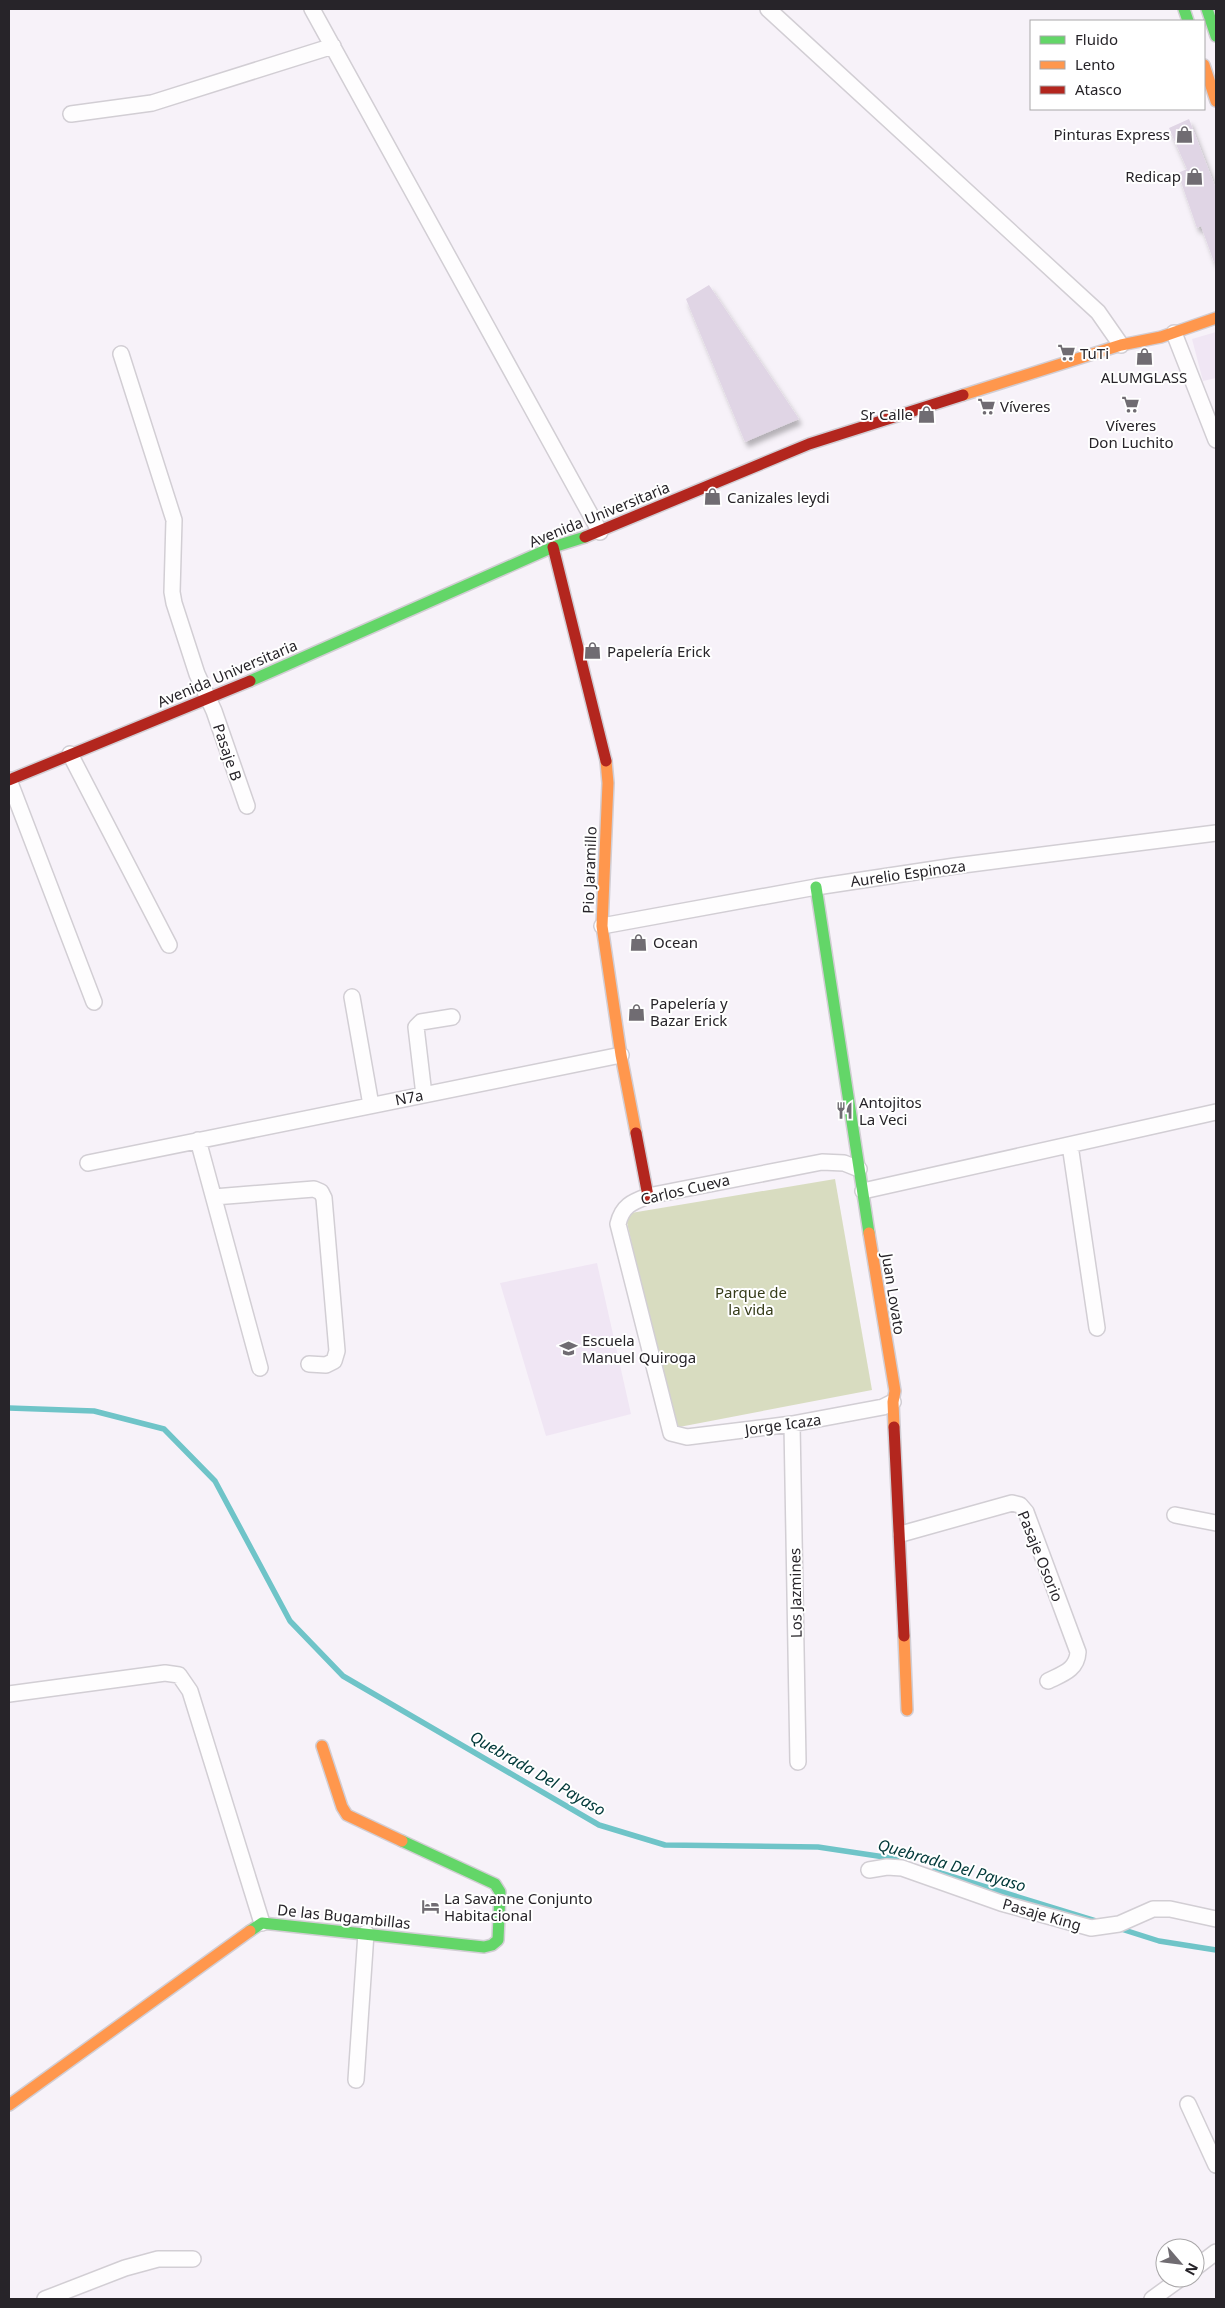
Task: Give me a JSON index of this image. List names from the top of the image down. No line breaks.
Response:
{"streets":{"street":["Avenida Universitaria","Pasaje B","Pio Jaramillo","Aurelio Espinoza","N7a","Carlos Cueva","Juan Lovato","Jorge Icaza","Pasaje Osorio","Los Jazmines","Pasaje King","De las Bugambillas"]},"crossings":[["Avenida Universitaria","Pasaje B"],["Avenida Universitaria","Pio Jaramillo"],["Pio Jaramillo","Aurelio Espinoza"],["Pio Jaramillo","N7a"],["Pio Jaramillo","Carlos Cueva"],["Aurelio Espinoza","Juan Lovato"],["Carlos Cueva","Juan Lovato"],["Carlos Cueva","Jorge Icaza"],["Juan Lovato","Jorge Icaza"],["Juan Lovato","Pasaje Osorio"],["Jorge Icaza","Los Jazmines"]],"water":["Quebrada Del Payaso"],"parks":["Parque de la vida"],"places":{"shop":["Pinturas Express","Redicap","ALUMGLASS","Sr Calle","Canizales leydi","Papelería Erick","Ocean","Papelería y Bazar Erick"],"supermarket":["TuTi","Víveres Don Luchito","Víveres"],"restaurant":["Antojitos La Veci"],"school or university":["Escuela Manuel Quiroga"],"hotel":["La Savanne Conjunto Habitacional"]},"legend":["Fluido","Lento","Atasco"],"north":"bottom right"}
